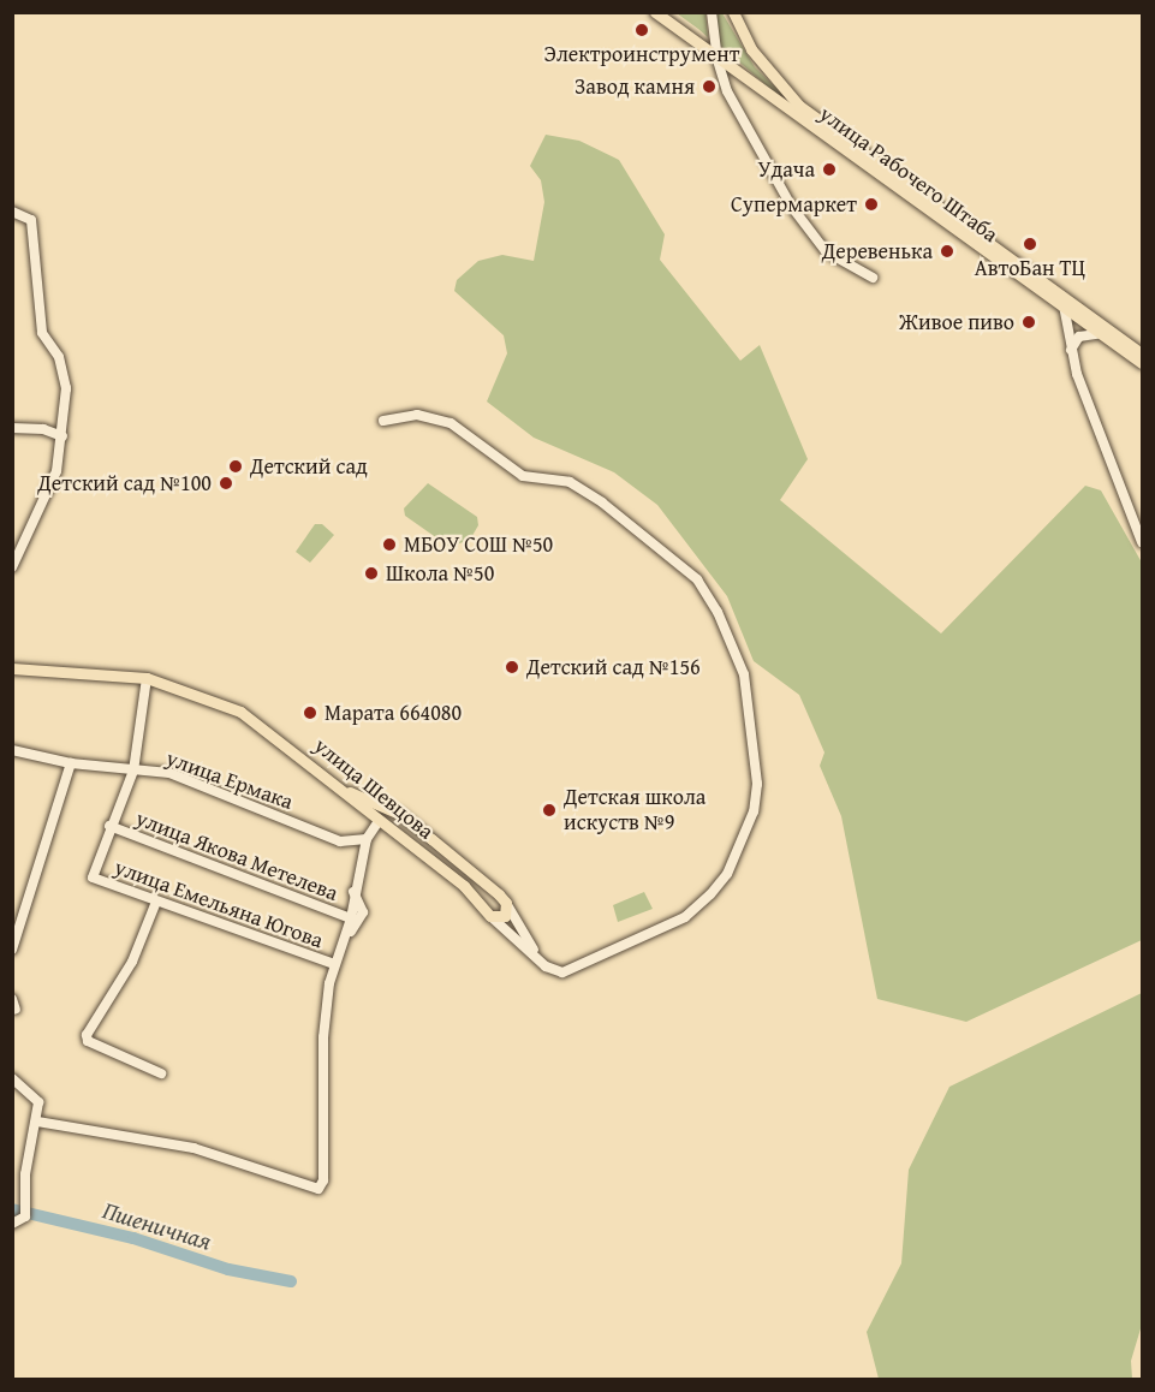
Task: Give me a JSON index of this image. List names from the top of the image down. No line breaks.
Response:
{"streets":{"main road":["улица Рабочего Штаба","улица Шевцова"],"street":["улица Ермака","улица Якова Метелева","улица Емельяна Югова"]},"crossings":[["улица Якова Метелева","улица Емельяна Югова"]],"water":["Пшеничная"],"places":["Электроинструмент","Завод камня","Удача","Супермаркет","АвтоБан ТЦ","Деревенька","Живое пиво","Детский сад","Детский сад №100","МБОУ СОШ №50","Школа №50","Детский сад №156","Марата 664080","Детская школа искуств №9"]}
